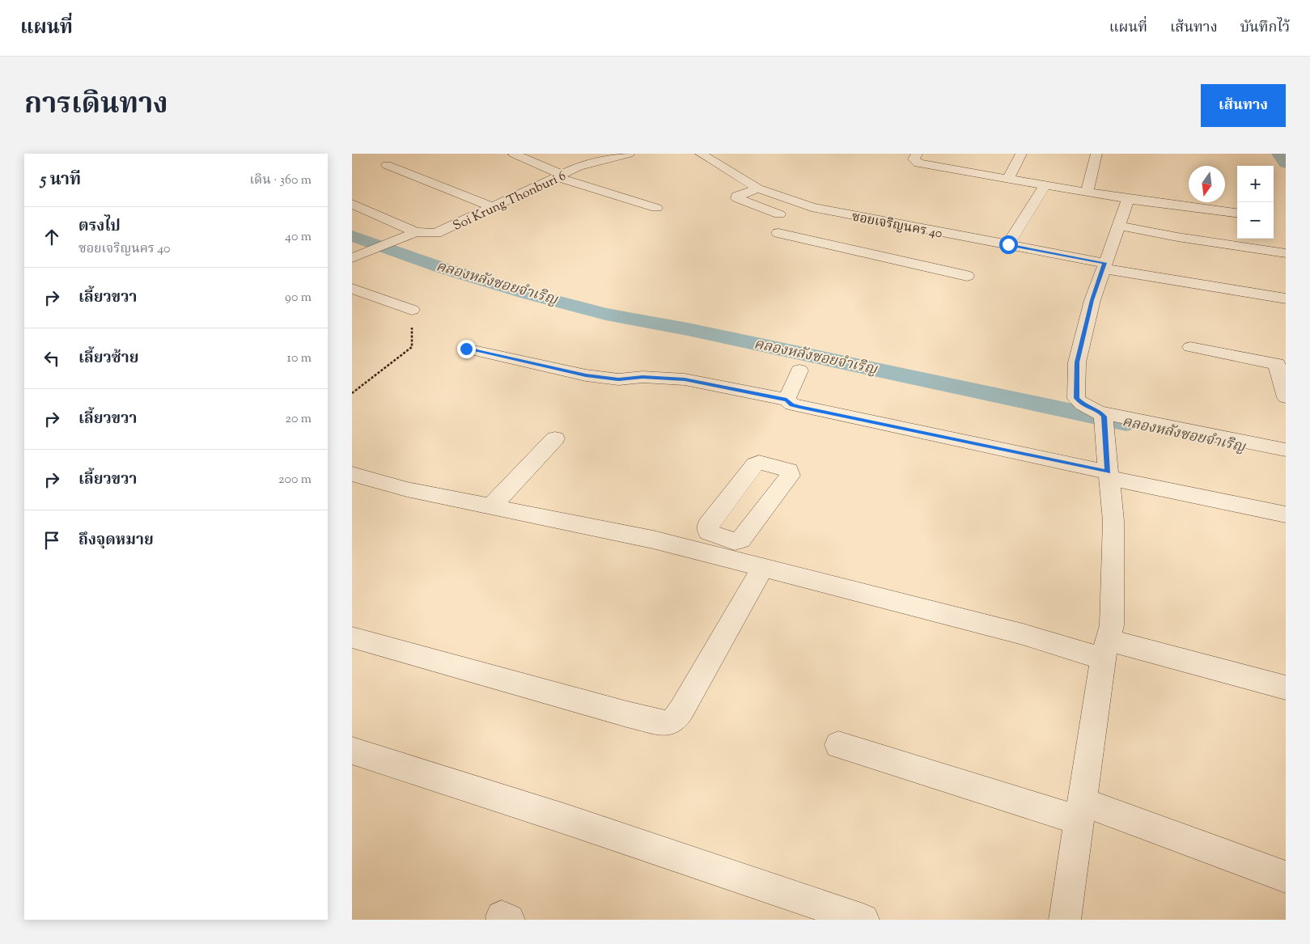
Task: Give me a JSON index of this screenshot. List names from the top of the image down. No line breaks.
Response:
{"streets":{"street":["Soi Krung Thonburi 6","ซอยเจริญนคร 40"]},"water":["คลองหลังซอยจำเริญ"],"north":"bottom","page":{"header":"แผนที่","nav":["แผนที่","เส้นทาง","บันทึกไว้"],"title":"การเดินทาง","buttons":"เส้นทาง","heading":["5 นาที","เดิน · 360 m"],"map_buttons":["+","−"],"list":[["ตรงไป","ซอยเจริญนคร 40","40 m"],["เลี้ยวขวา","90 m"],["เลี้ยวซ้าย","10 m"],["เลี้ยวขวา","20 m"],["เลี้ยวขวา","200 m"],"ถึงจุดหมาย"]}}
